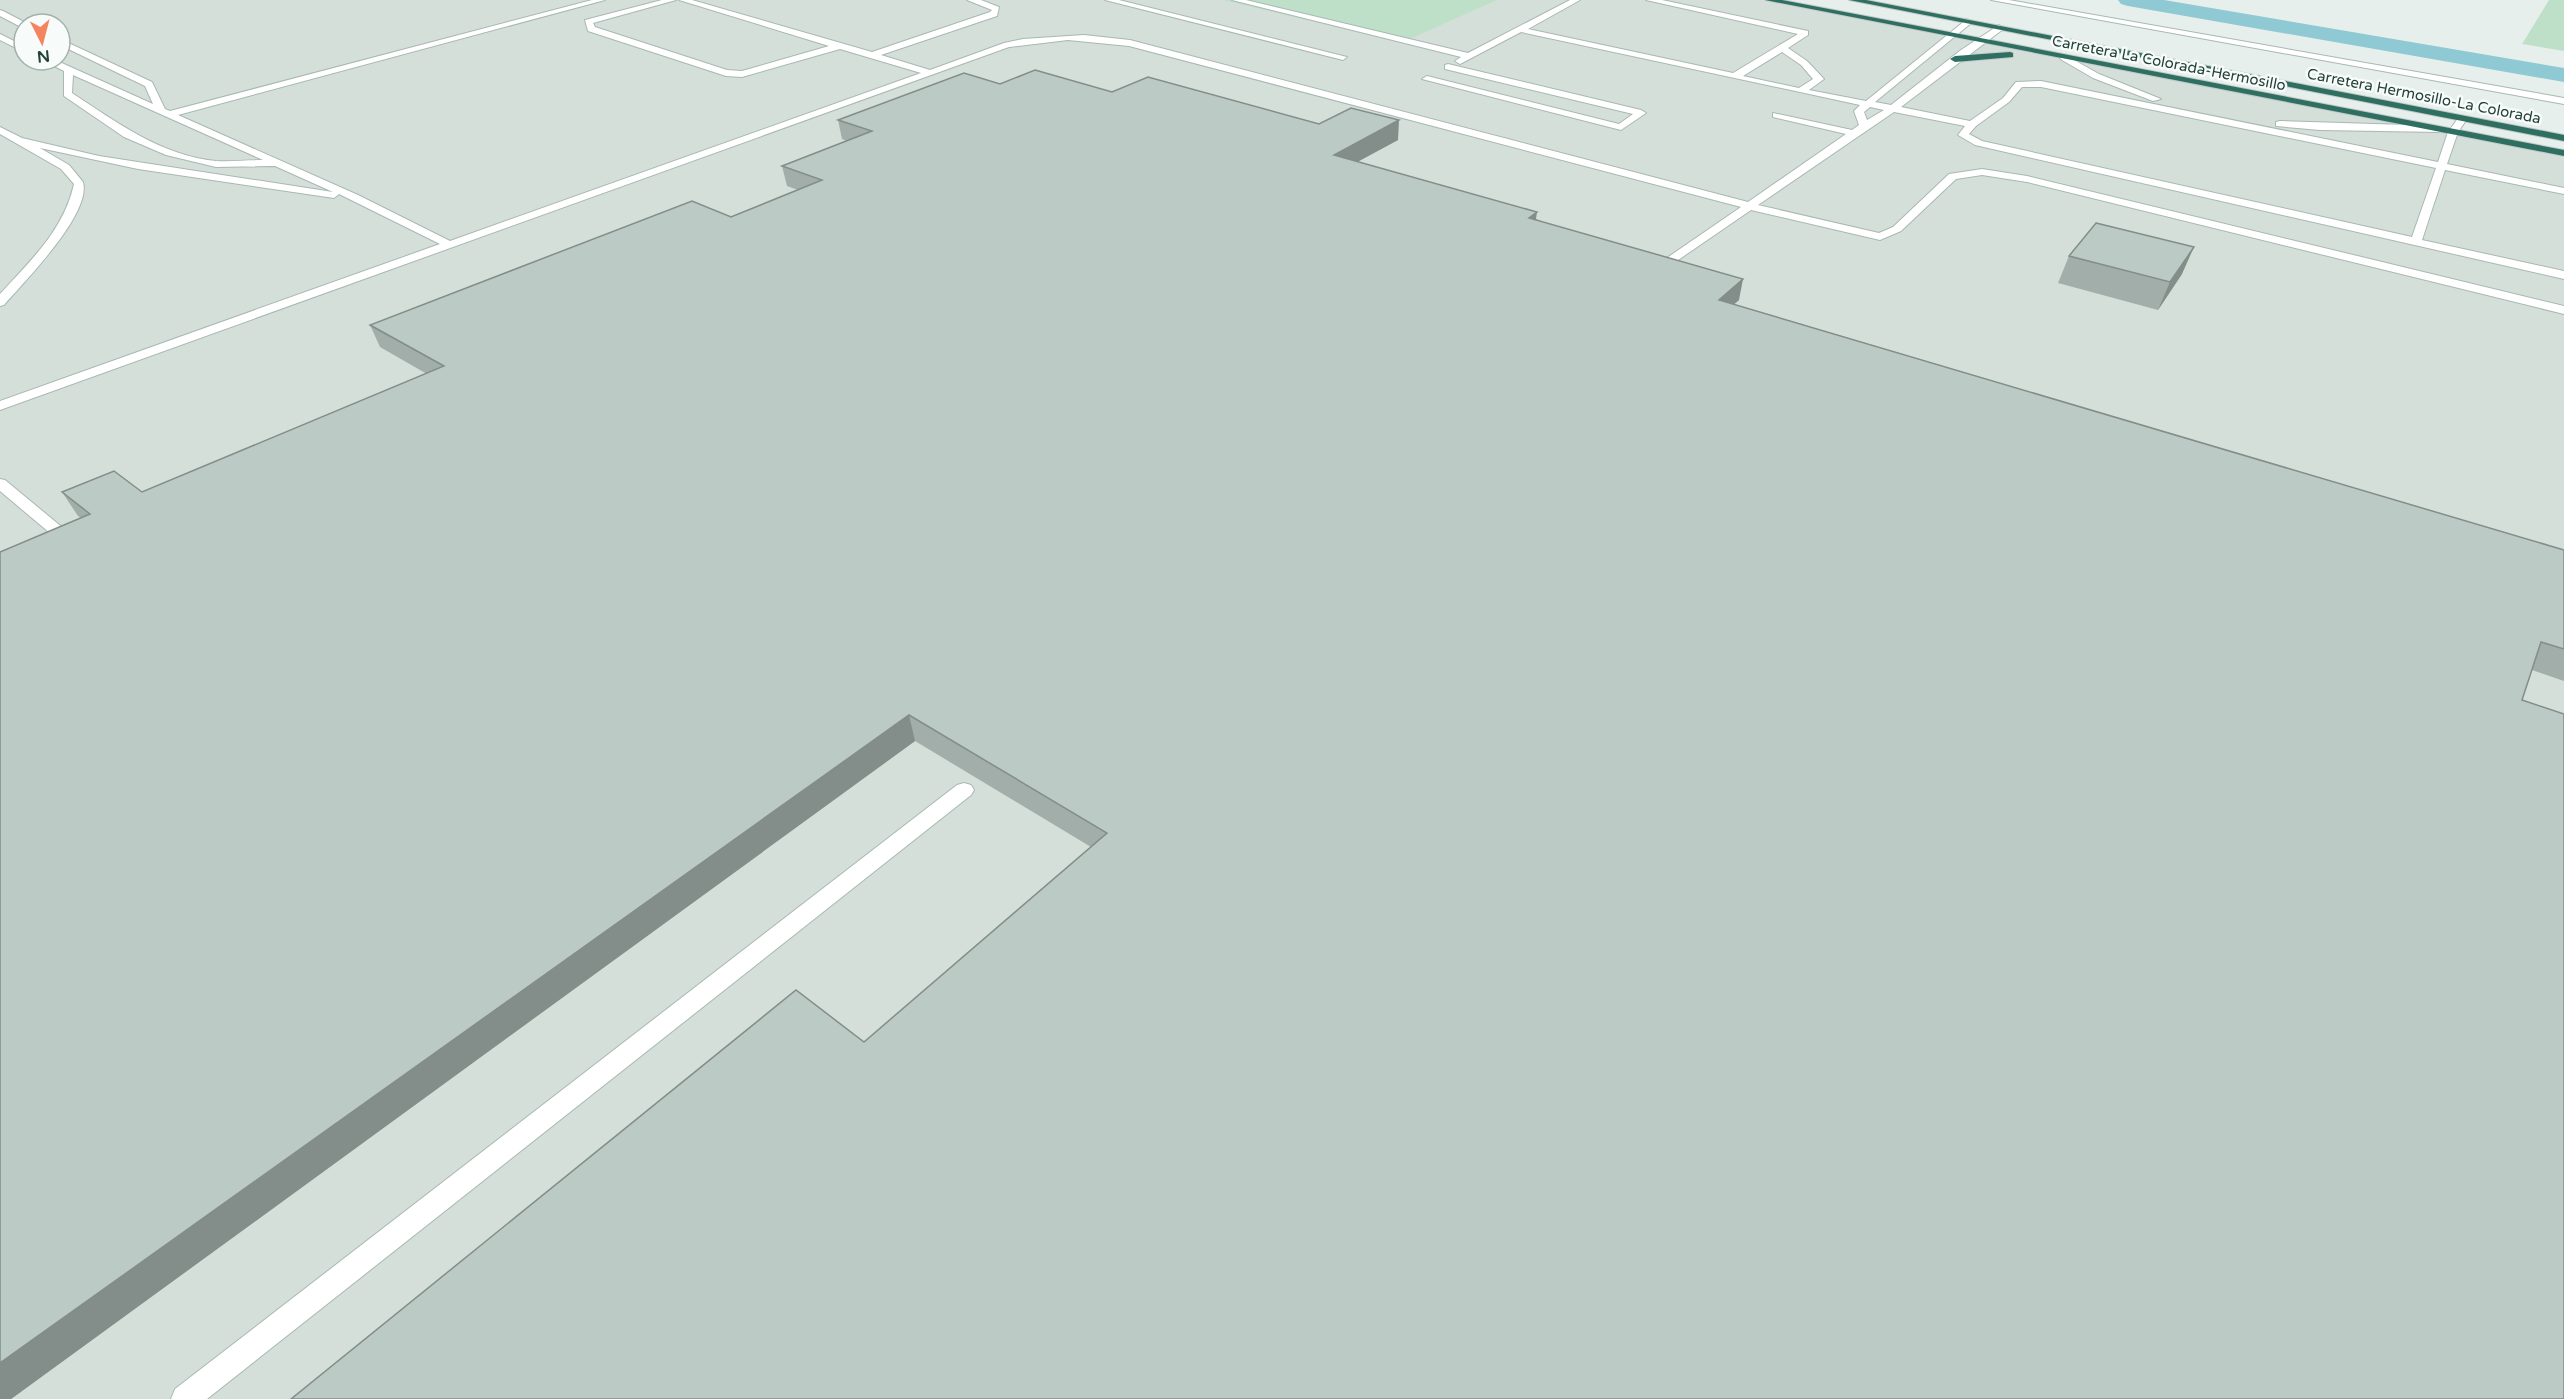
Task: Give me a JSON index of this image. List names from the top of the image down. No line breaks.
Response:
{"streets":{"highway":["Carretera La Colorada-Hermosillo","Carretera Hermosillo-La Colorada"]},"north":"bottom"}
